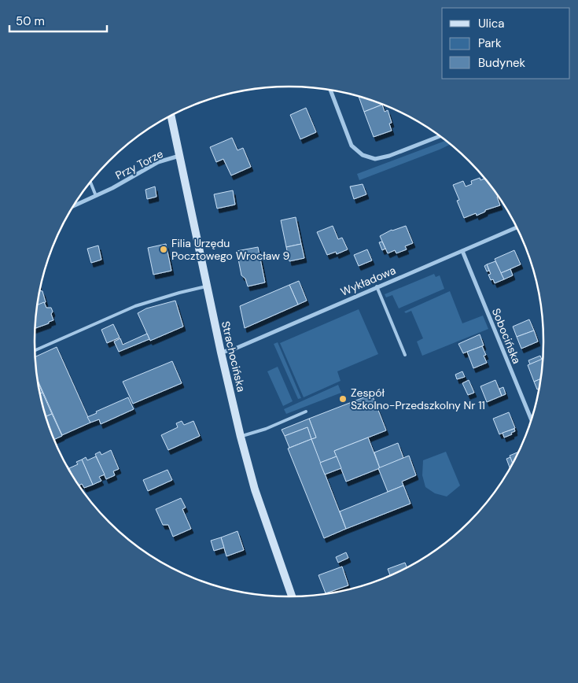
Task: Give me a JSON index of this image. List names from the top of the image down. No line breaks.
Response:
{"streets":{"main road":["Strachocińska"],"street":["Przy Torze","Wykładowa","Sobocińska"]},"crossings":[["Przy Torze","Strachocińska"],["Wykładowa","Sobocińska"],["Wykładowa","Strachocińska"]],"places":["Filia Urzędu Pocztowego Wrocław 9","Zespół Szkolno-Przedszkolny Nr 11"],"legend":["Ulica","Park","Budynek"],"scale_bar":"50 m"}
